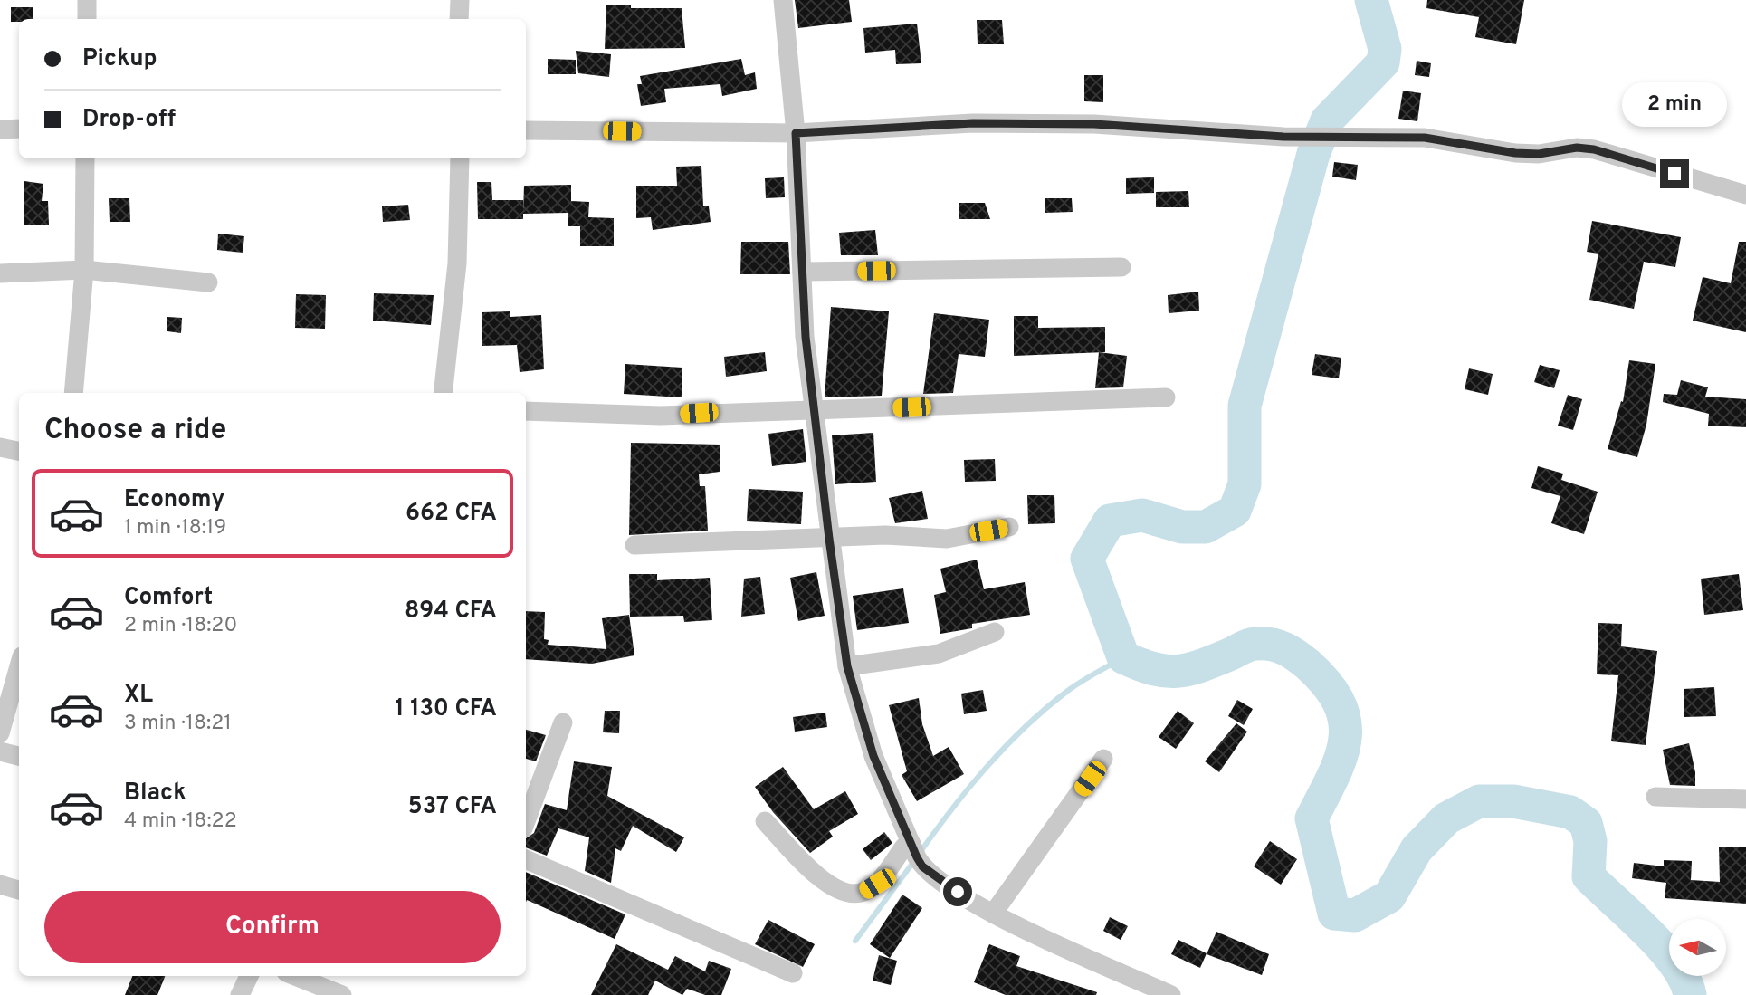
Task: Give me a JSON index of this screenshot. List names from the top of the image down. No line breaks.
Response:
{"north":"left","page":{"banner":["Pickup","Drop-off"],"bubble":"2 min","heading":"Choose a ride","list":[{"name":"Economy","note":"1 min · 18:19","value":"662 CFA"},{"name":"Comfort","note":"2 min · 18:20","value":"894 CFA"},{"name":"XL","note":"3 min · 18:21","value":"1 130 CFA"},{"name":"Black","note":"4 min · 18:22","value":"537 CFA"}],"buttons":"Confirm"}}
